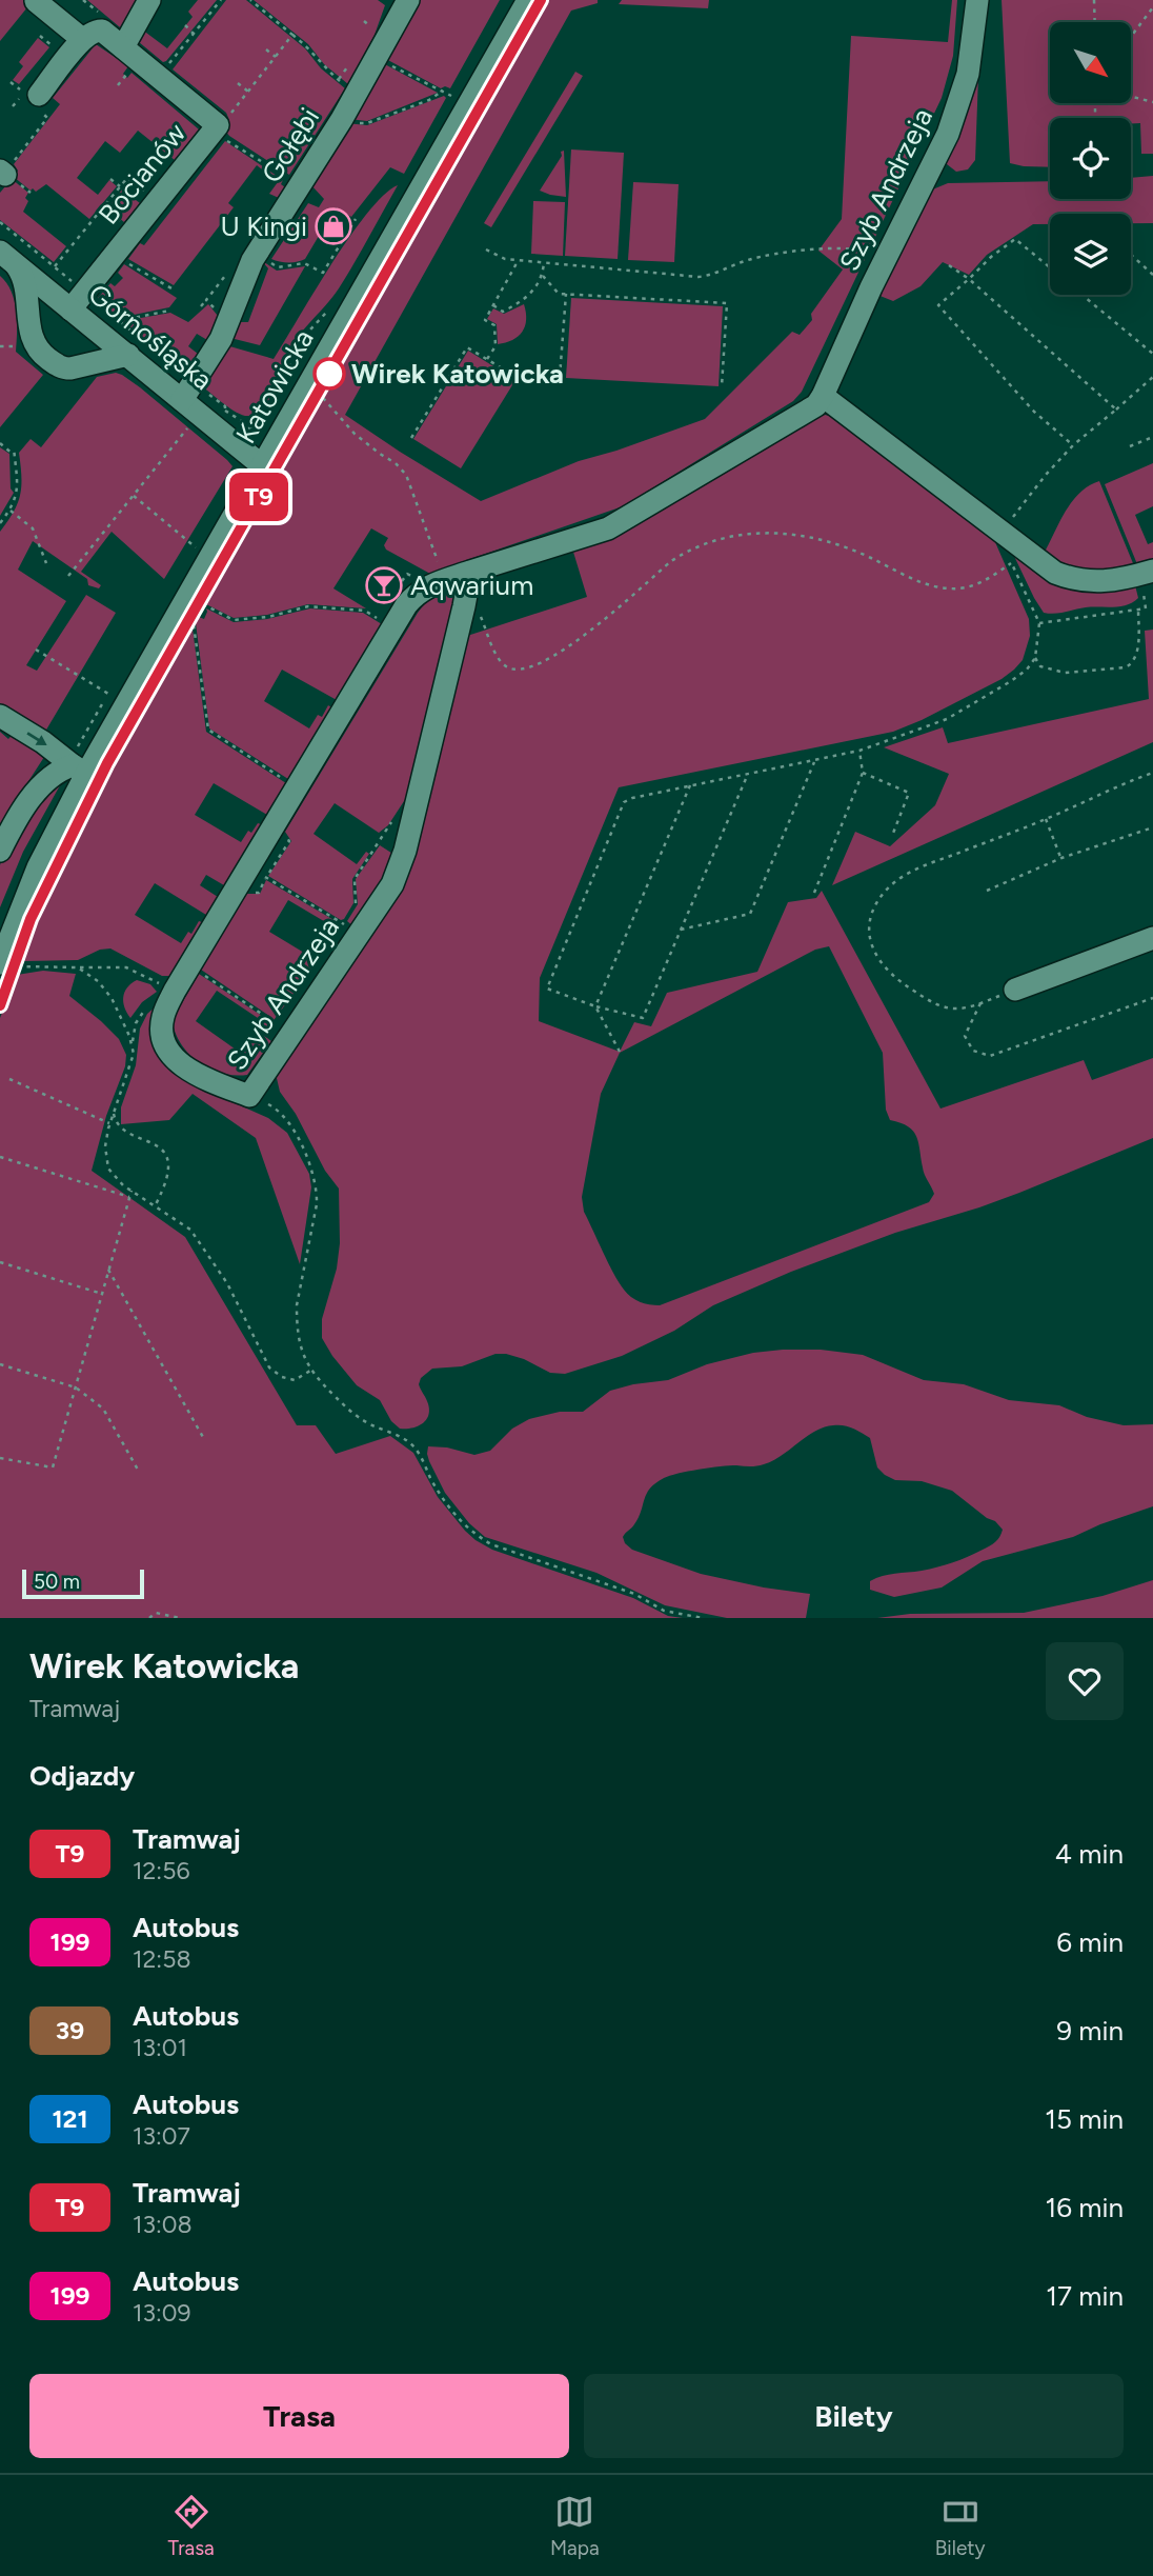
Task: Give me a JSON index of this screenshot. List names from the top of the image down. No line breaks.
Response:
{"streets":{"street":["Gołębi","Bocianów","Szyb Andrzeja","Górnośląska","Katowicka"]},"crossings":[["Gołębi","Górnośląska"],["Bocianów","Górnośląska"],["Górnośląska","Katowicka"]],"places":{"shop":["U Kingi"],"other":["Wirek Katowicka"],"bar":["Aqwarium"]},"lines":["tram line T9"],"scale_bar":"50 m","north":"bottom right","page":{"on_map":"T9","scale":"50 m","heading":[["Wirek Katowicka","Tramwaj"],"Odjazdy"],"list":[{"mark":"T9","name":"Tramwaj","note":"12:56","value":"4 min"},{"mark":"199","name":"Autobus","note":"12:58","value":"6 min"},{"mark":"39","name":"Autobus","note":"13:01","value":"9 min"},{"mark":"121","name":"Autobus","note":"13:07","value":"15 min"},{"mark":"T9","name":"Tramwaj","note":"13:08","value":"16 min"},{"mark":"199","name":"Autobus","note":"13:09","value":"17 min"}],"buttons":["Trasa","Bilety"],"tabs":["Trasa","Mapa","Bilety"]}}
